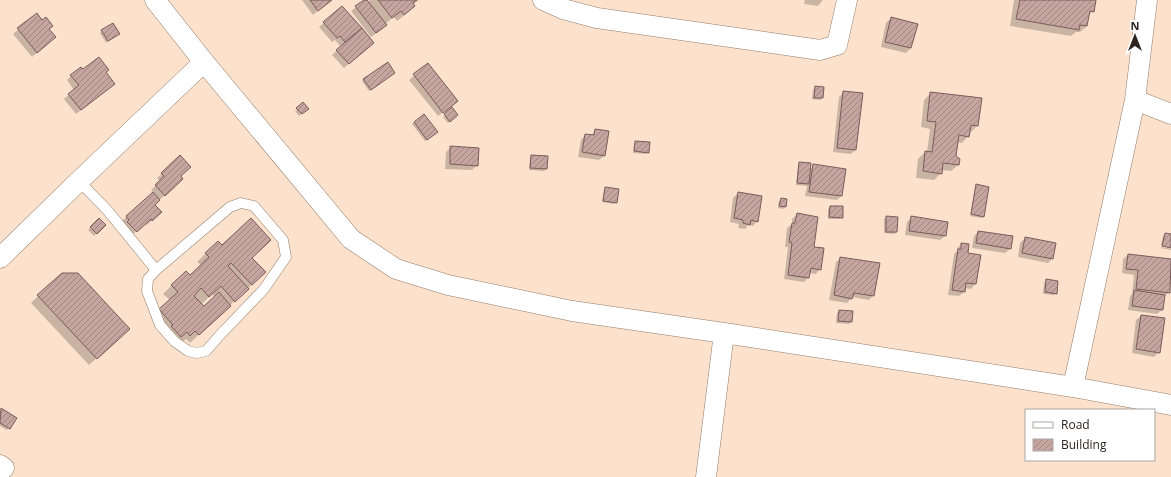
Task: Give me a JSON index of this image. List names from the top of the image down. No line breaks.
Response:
{"legend":["Road","Building"],"north":"top"}
